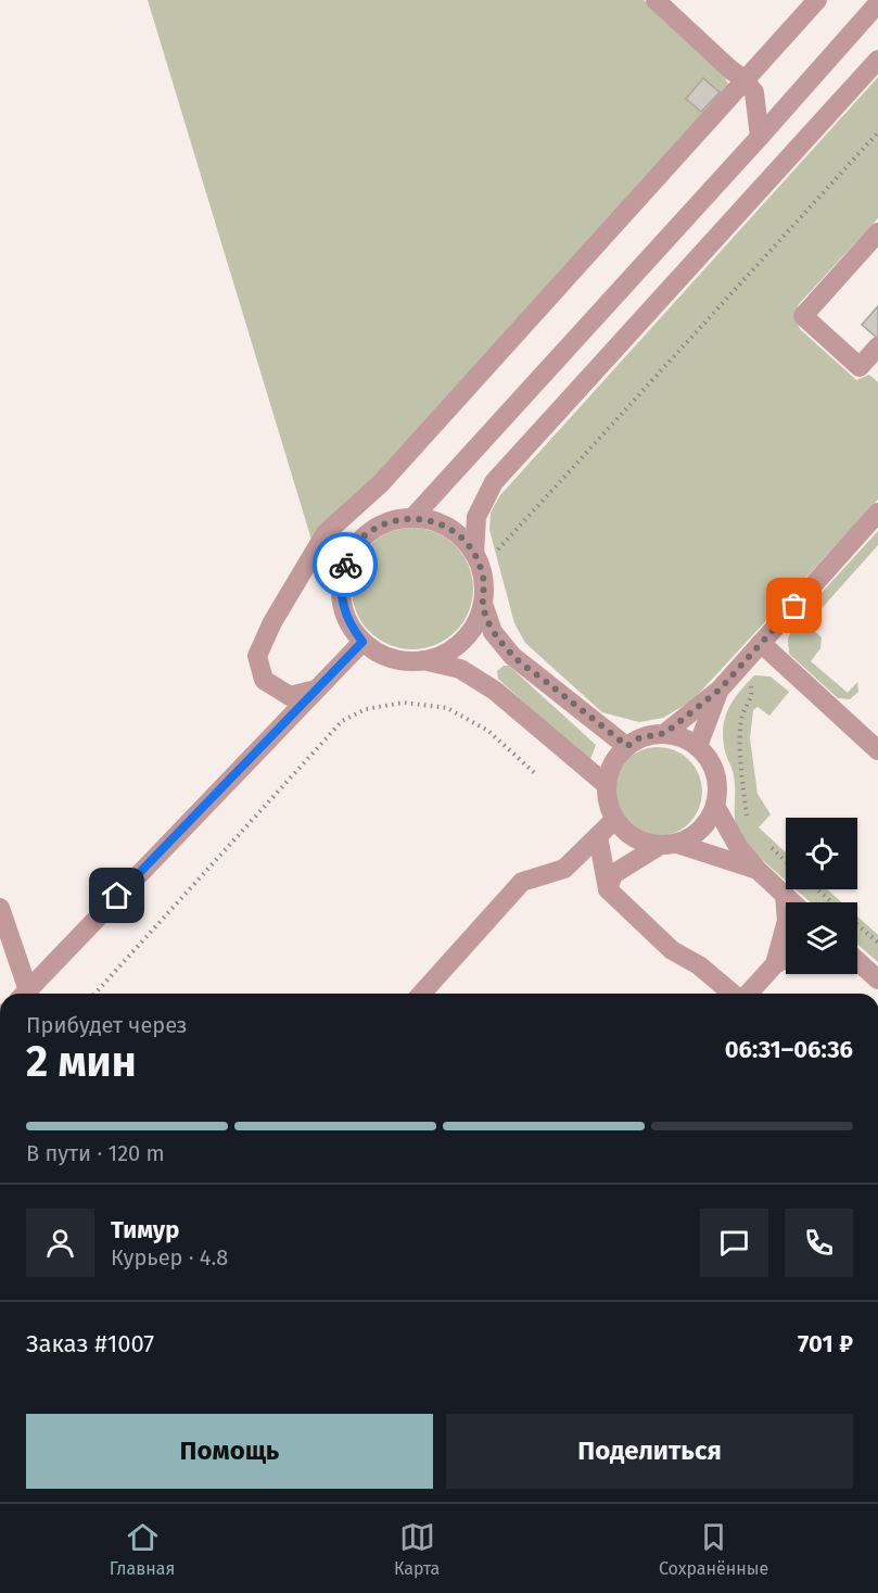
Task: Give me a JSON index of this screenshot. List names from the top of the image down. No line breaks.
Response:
{"page":{"heading":["2 мин","Прибудет через","06:31–06:36"],"panel":["Тимур","Курьер · 4.8","Заказ #1007","701 ₽"],"bar":"В пути · 120 m","buttons":["Помощь","Поделиться"],"tabs":["Главная","Карта","Сохранённые"]}}
